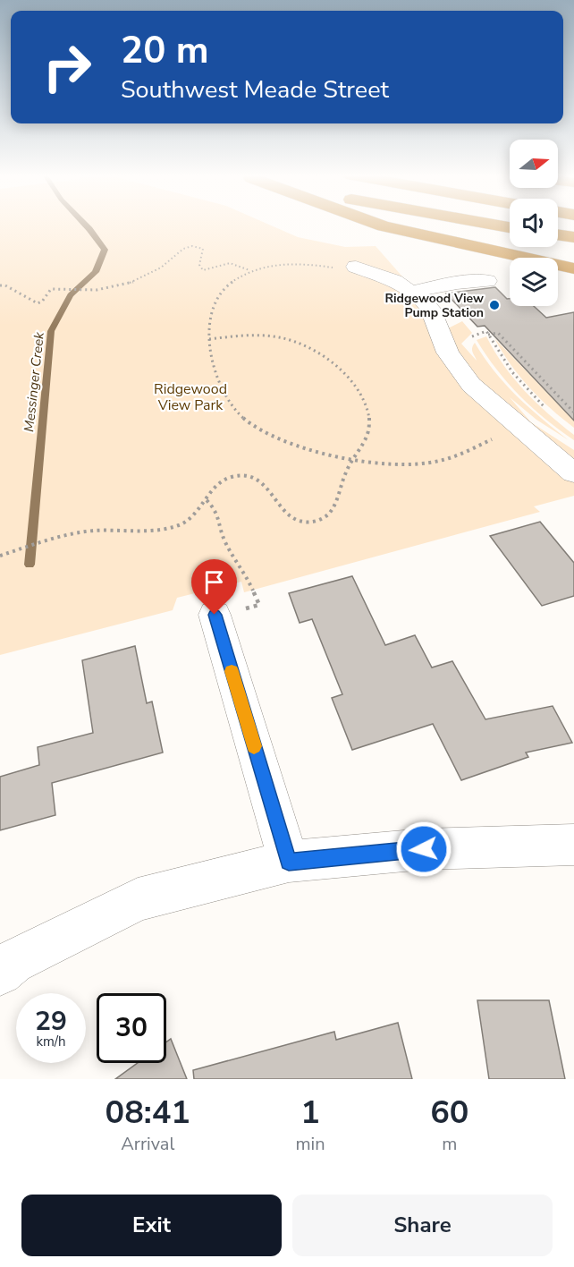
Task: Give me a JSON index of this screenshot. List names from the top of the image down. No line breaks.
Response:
{"water":["Messinger Creek"],"parks":["Ridgewood View Park"],"places":["Ridgewood View Pump Station"],"north":"right","page":{"turn":["20 m","Southwest Meade Street"],"speed":"29 km/h","limit":"30","eta":["08:41","Arrival","1","min","60","m"],"buttons":["Exit","Share"]}}
